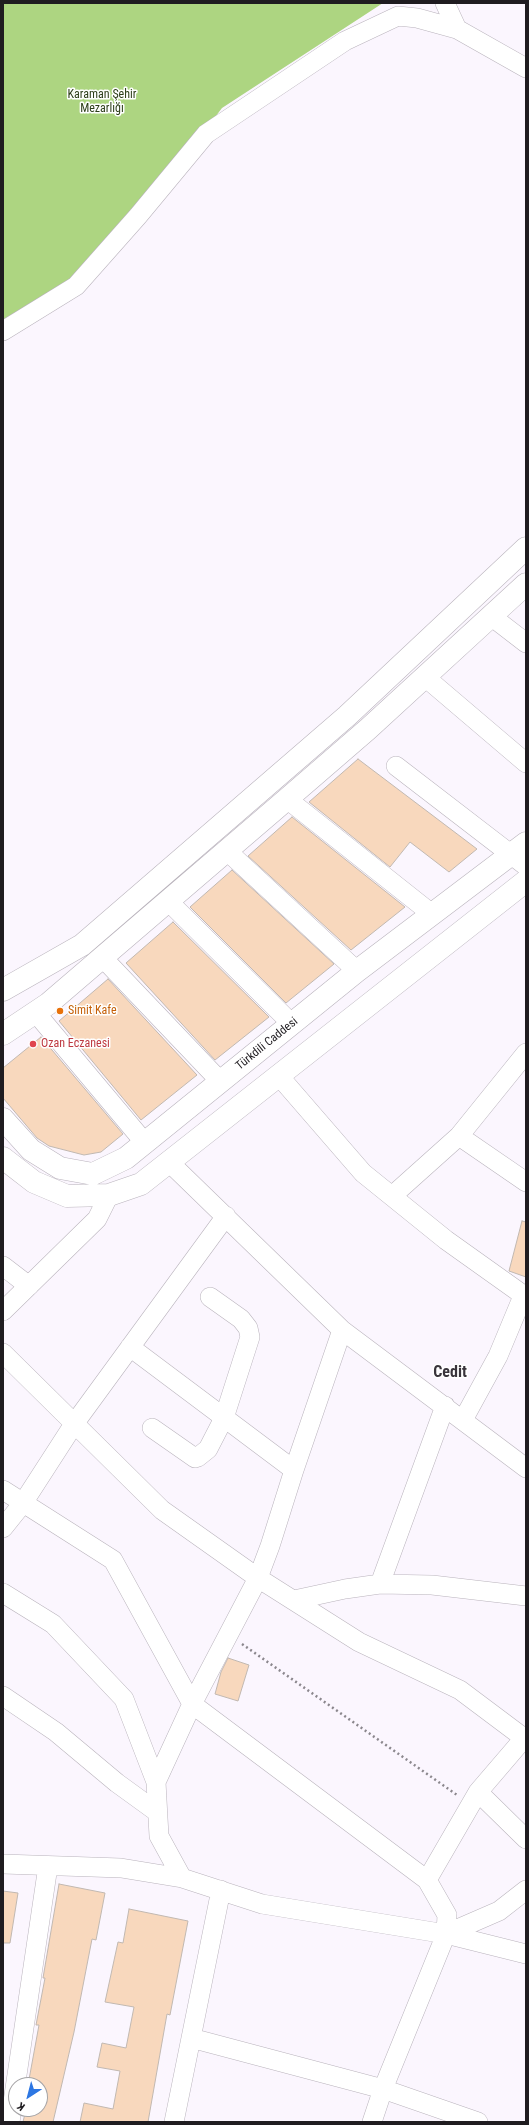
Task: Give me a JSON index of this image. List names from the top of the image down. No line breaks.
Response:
{"streets":{"main road":["Türkdili Caddesi"]},"districts":["Cedit"],"parks":["Karaman Şehir Mezarlığı"],"places":["Simit Kafe","Ozan Eczanesi"],"north":"bottom left"}
